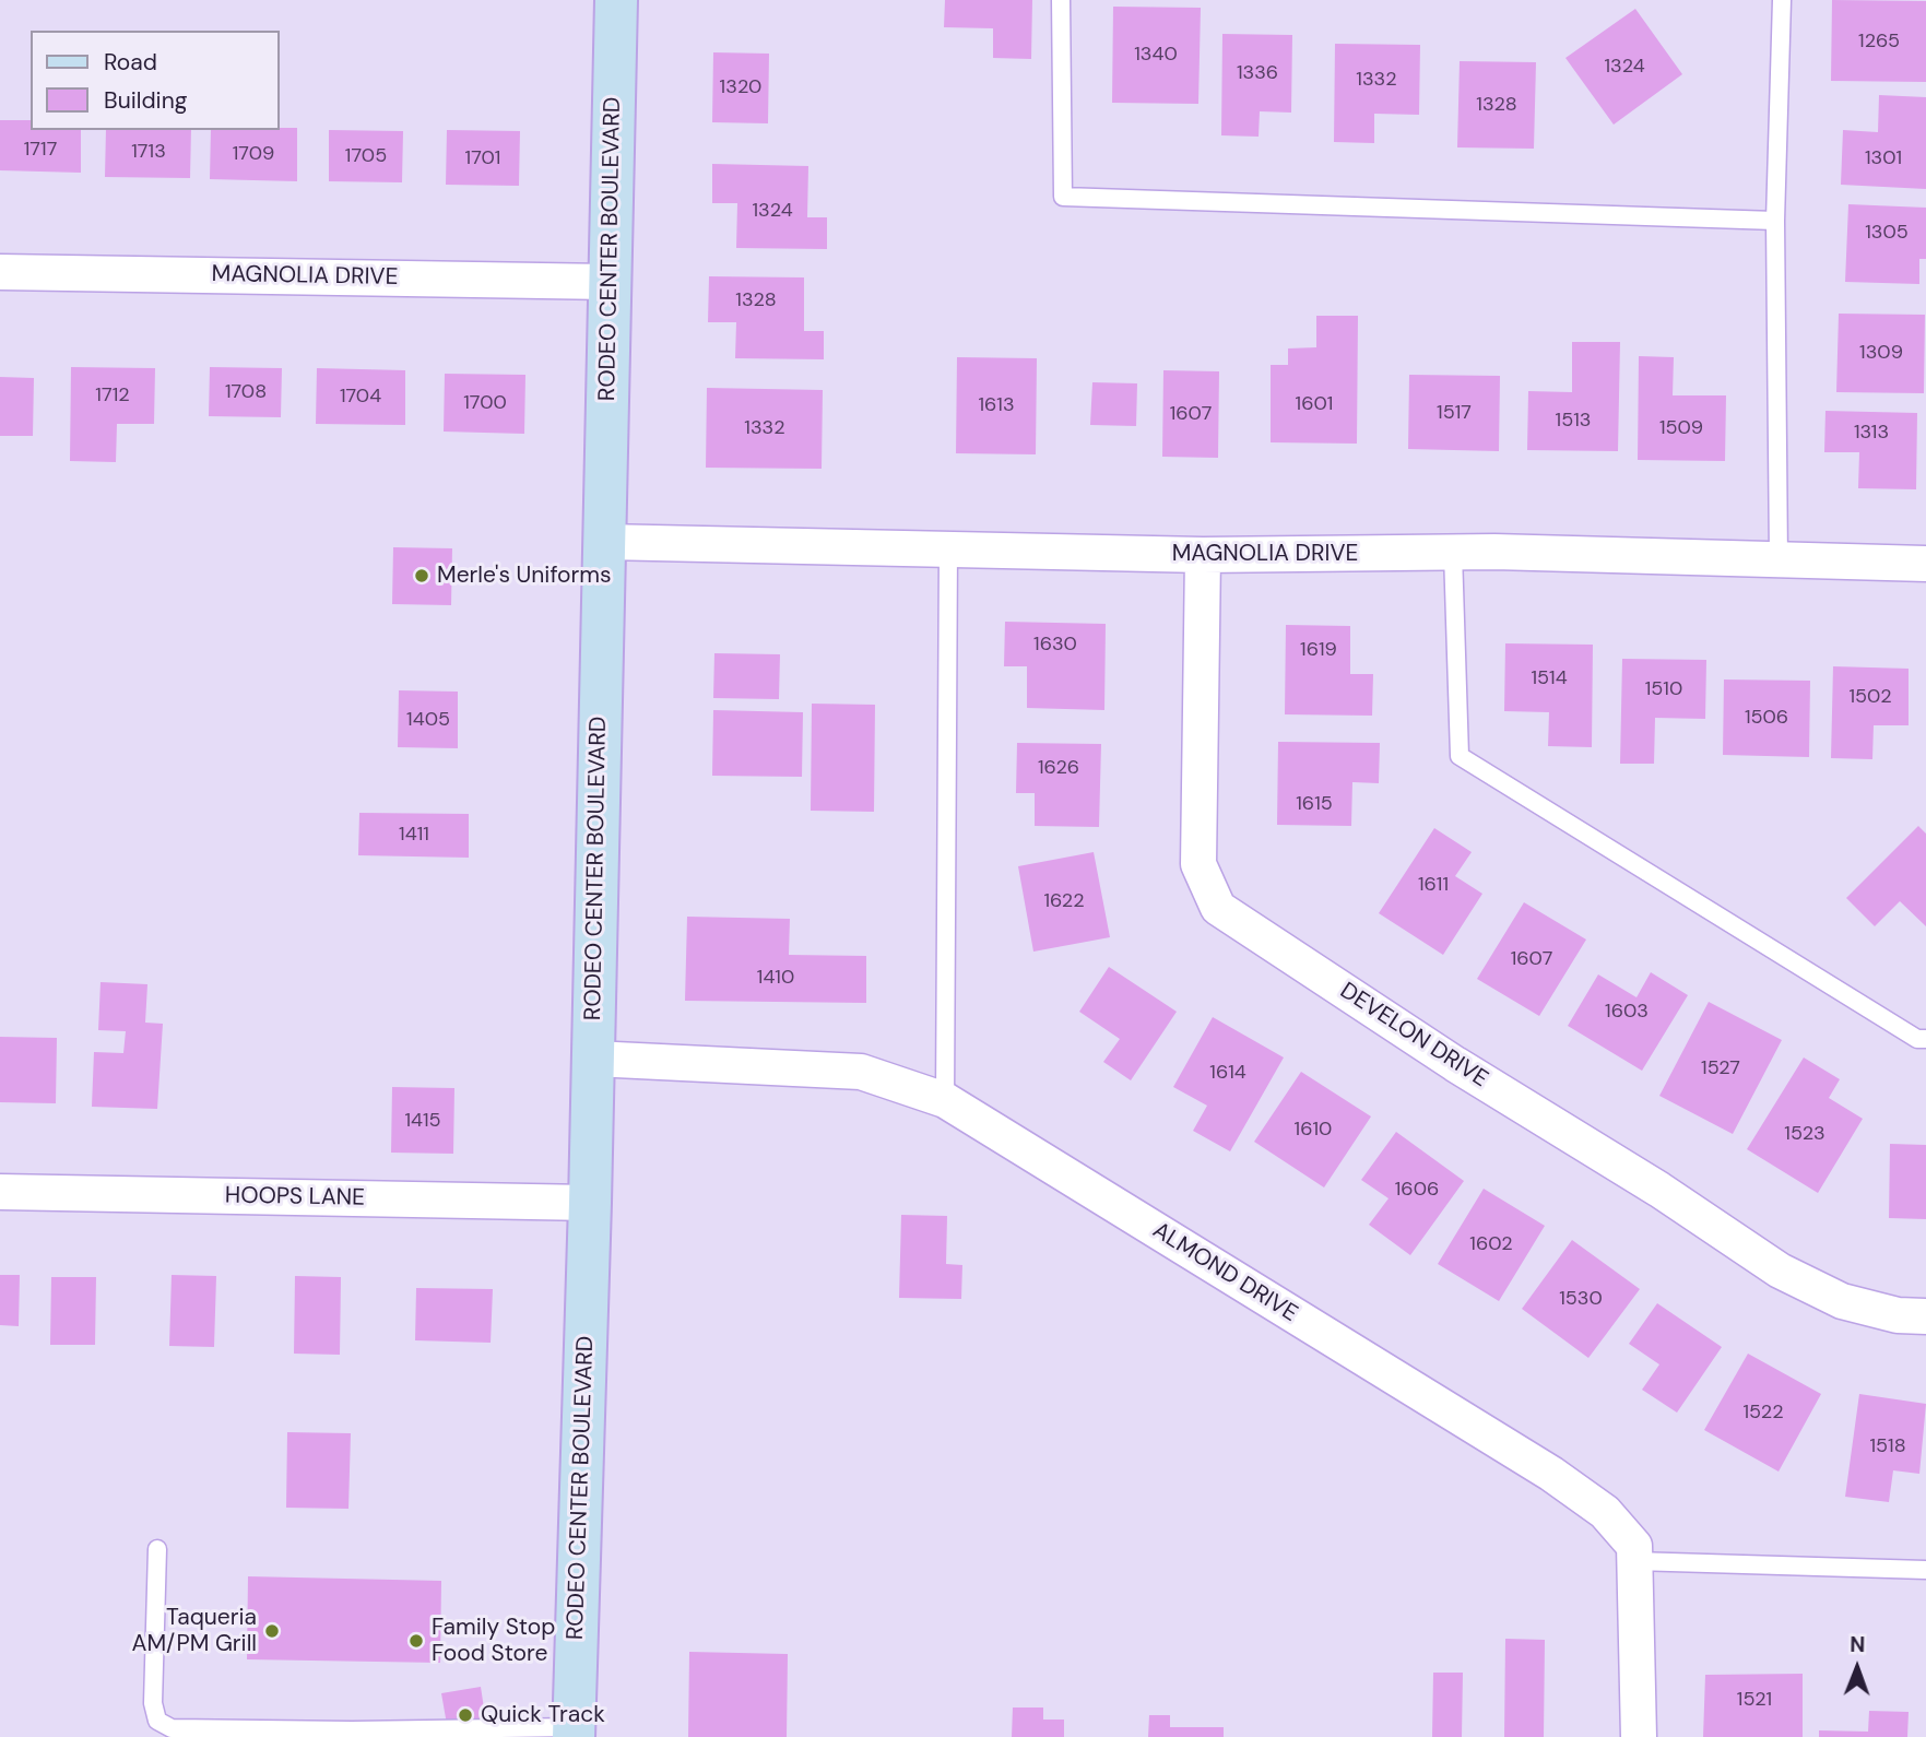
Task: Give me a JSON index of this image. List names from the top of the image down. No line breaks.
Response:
{"streets":{"main road":["RODEO CENTER BOULEVARD"],"street":["MAGNOLIA DRIVE","DEVELON DRIVE","HOOPS LANE","ALMOND DRIVE"]},"crossings":[["RODEO CENTER BOULEVARD","MAGNOLIA DRIVE"],["RODEO CENTER BOULEVARD","HOOPS LANE"],["RODEO CENTER BOULEVARD","ALMOND DRIVE"],["MAGNOLIA DRIVE","DEVELON DRIVE"]],"places":["Merle's Uniforms","Taqueria AM/PM Grill","Family Stop Food Store","Quick Track"],"house_numbers":["1265","1340","1324","1336","1332","1320","1328","1717","1713","1709","1705","1701","1301","1324","1305","1328","1309","1708","1712","1704","1700","1601","1613","1517","1607","1513","1332","1509","1313","1630","1619","1514","1510","1502","1506","1405","1626","1615","1411","1611","1622","1607","1410","1603","1527","1614","1415","1610","1523","1606","1602","1530","1522","1518","1521"],"legend":["Road","Building"],"north":"top"}
